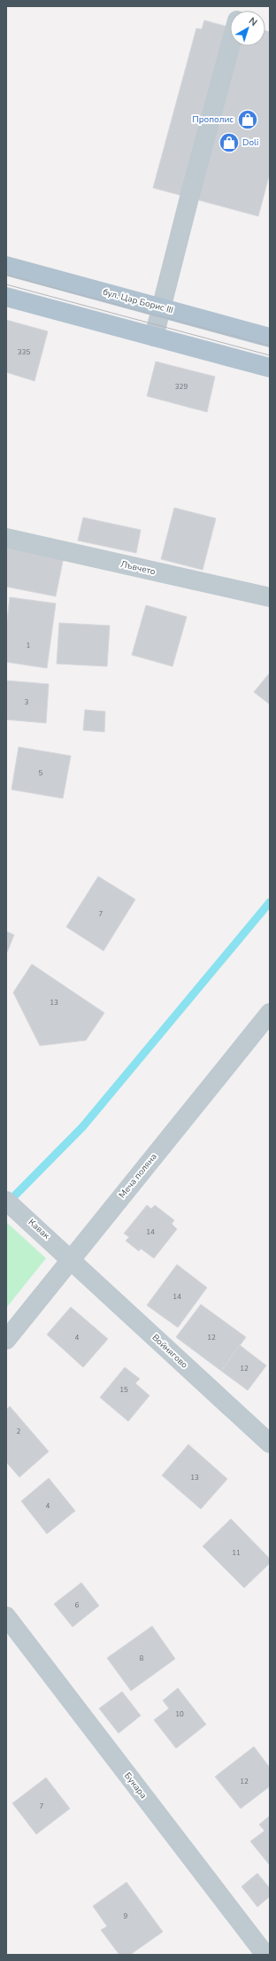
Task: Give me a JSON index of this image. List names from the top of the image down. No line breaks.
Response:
{"streets":{"main road":["бул. Цар Борис III"],"street":["Лъвчето","Меча поляна","Кавак","Войнягово","Букара"]},"crossings":[["Меча поляна","Кавак"],["Меча поляна","Войнягово"],["Кавак","Войнягово"]],"places":{"shop":["Прополис","Doli"]},"house_numbers":["335","329","1","3","5","7","13","14","14","4","12","12","15","2","13","4","11","6","8","10","12","7","9"],"north":"top right"}
